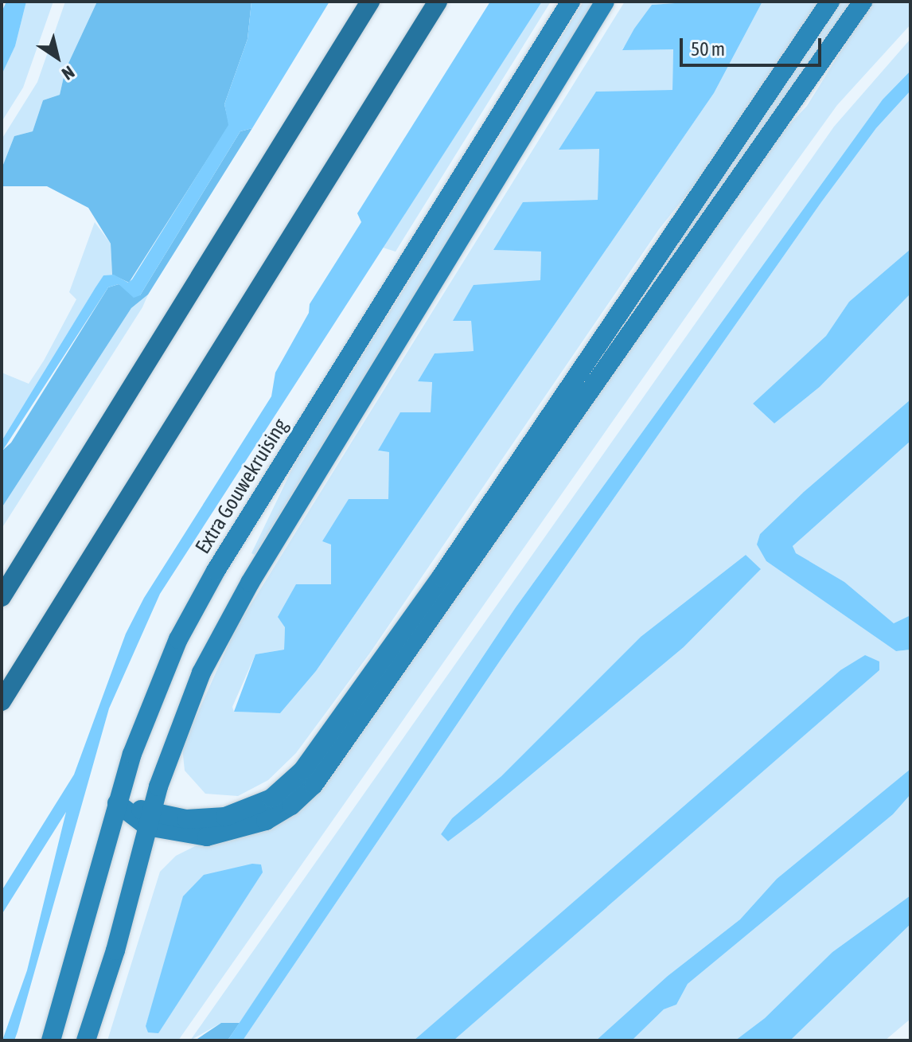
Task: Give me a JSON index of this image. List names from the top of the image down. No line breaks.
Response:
{"streets":{"main road":["Extra Gouwekruising"]},"scale_bar":"50 m","north":"bottom right"}
